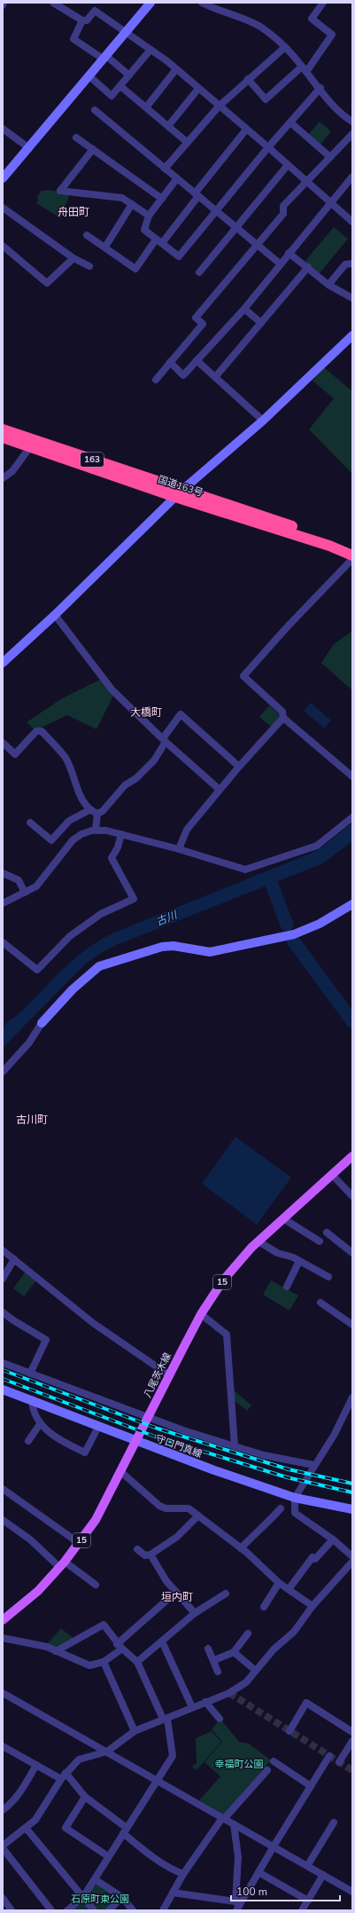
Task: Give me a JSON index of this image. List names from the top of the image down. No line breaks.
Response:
{"streets":{"highway":["163","国道163号"],"main road":["15","八尾茨木線"],"street":["守口門真線"]},"crossings":[["八尾茨木線","守口門真線"]],"districts":["舟田町","大橋町","古川町","垣内町"],"water":["古川"],"parks":["幸福町公園","石原町東公園"],"scale_bar":"100 m"}
